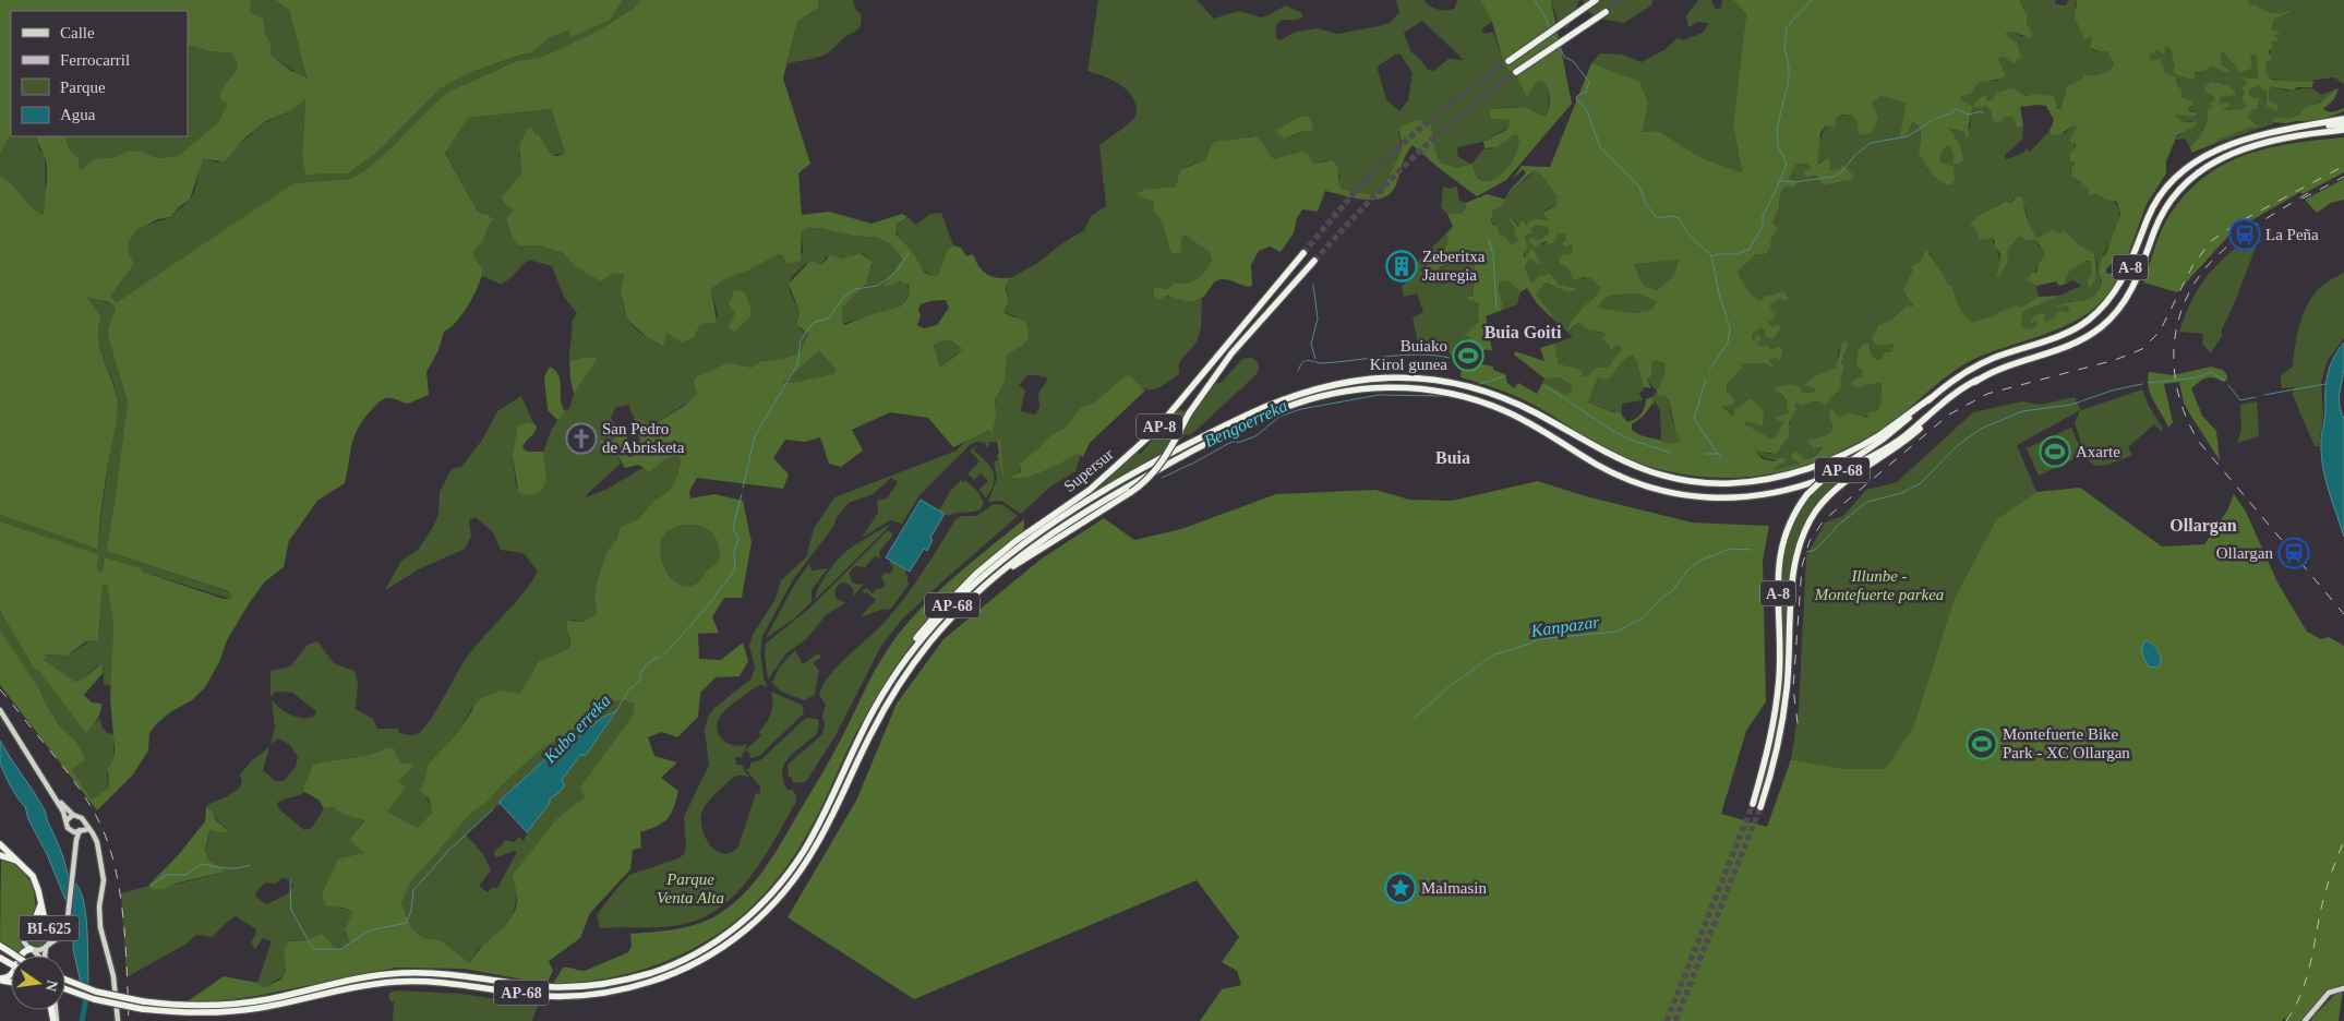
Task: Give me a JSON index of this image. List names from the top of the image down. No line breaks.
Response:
{"streets":{"highway":["A-8","AP-8","Supersur","AP-68"],"main road":["BI-625"]},"crossings":[["A-8","AP-68"],["AP-8","AP-68"],["Supersur","AP-68"]],"districts":["Buia Goiti","Buia","Ollargan"],"water":["Bengoerreka","Kanpazar","Kubo erreka"],"parks":["Illunbe - Montefuerte parkea","Parque Venta Alta"],"places":{"station":["La Peña","Ollargan"],"building":["Zeberitxa Jauregia"],"sports":["Buiako Kirol gunea","Axarte","Montefuerte Bike Park - XC Ollargan"],"church":["San Pedro de Abrisketa"],"place":["Malmasin"]},"legend":["Calle","Ferrocarril","Parque","Agua"],"north":"right"}
